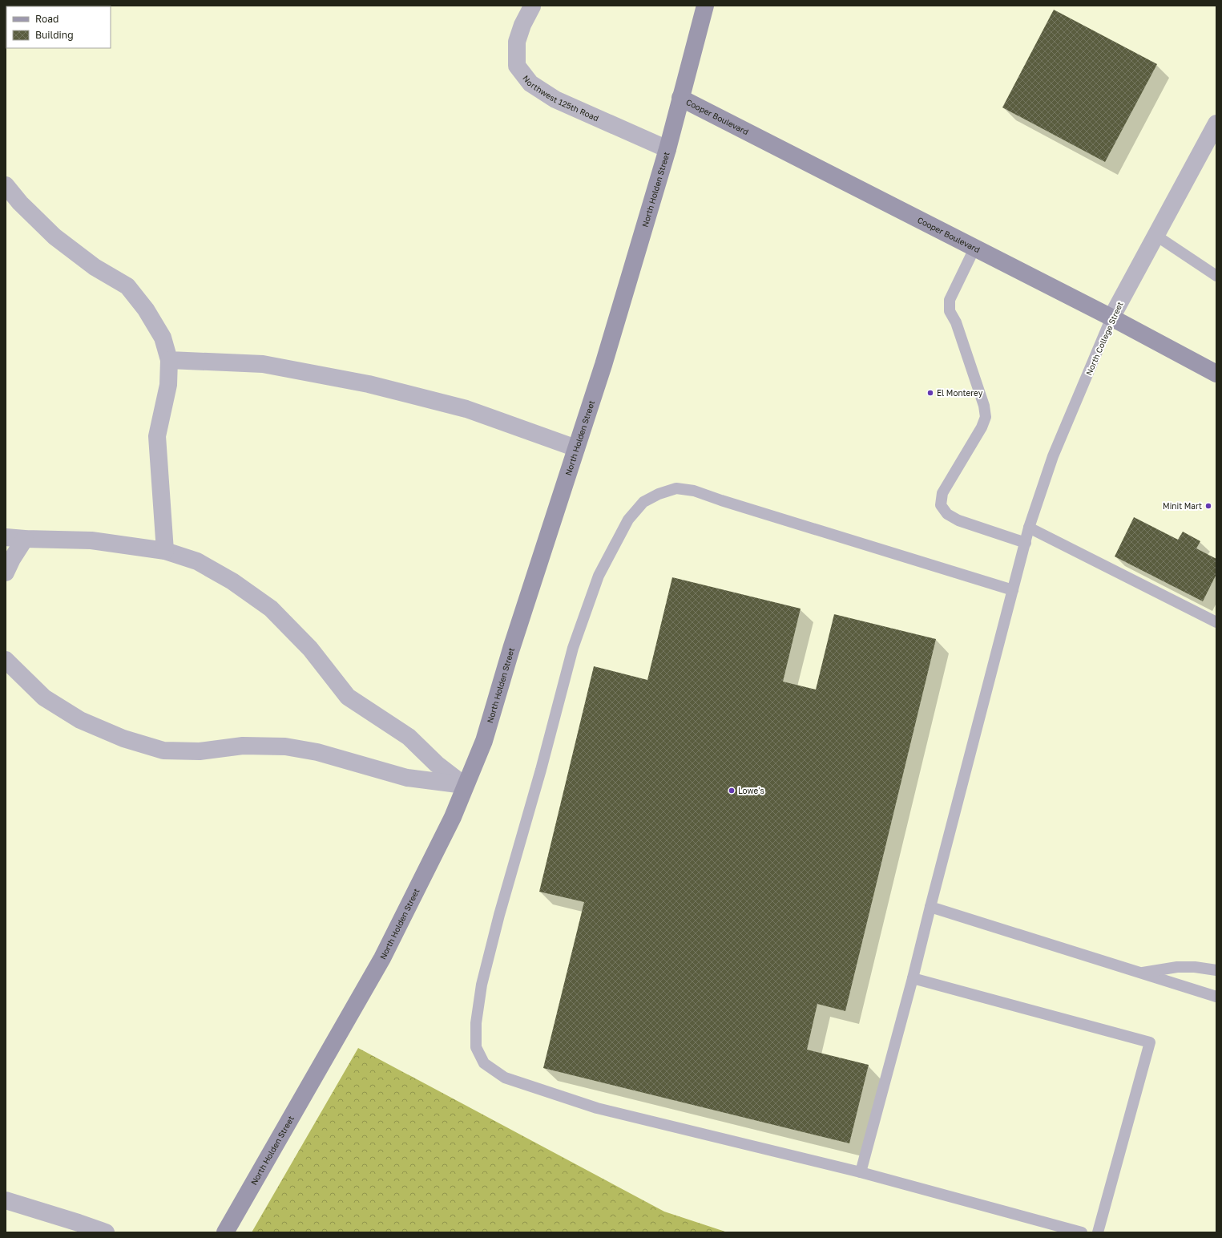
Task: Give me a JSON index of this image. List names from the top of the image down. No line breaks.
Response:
{"streets":{"main road":["Cooper Boulevard","North Holden Street"],"street":["Northwest 125th Road","North College Street"]},"crossings":[["Northwest 125th Road","North Holden Street"],["Cooper Boulevard","North Holden Street"],["Cooper Boulevard","North College Street"]],"places":["El Monterey","Minit Mart","Lowe's"],"legend":["Road","Building"]}
